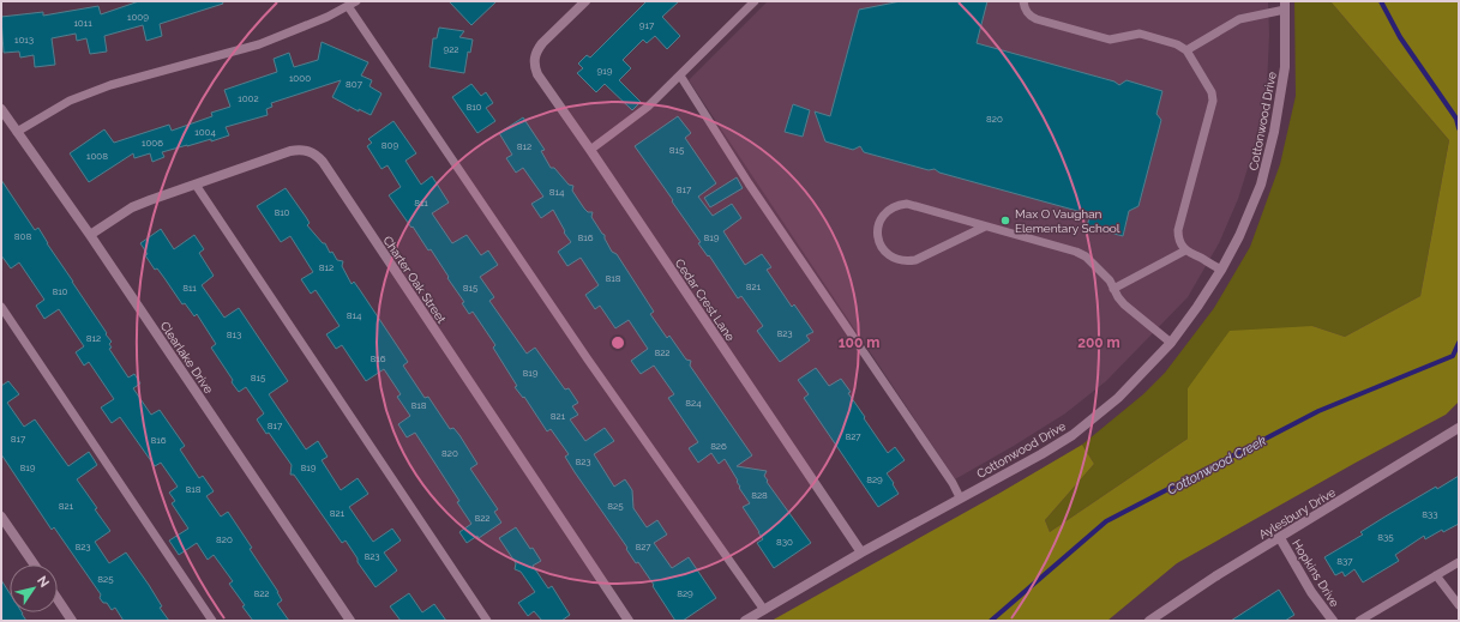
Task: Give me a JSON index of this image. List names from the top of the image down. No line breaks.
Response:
{"streets":{"street":["Cottonwood Drive","Charter Oak Street","Cedar Crest Lane","Clearlake Drive","Aylesbury Drive","Hopkins Drive"]},"crossings":[["Cottonwood Drive","Cedar Crest Lane"],["Charter Oak Street","Clearlake Drive"],["Aylesbury Drive","Hopkins Drive"]],"water":["Cottonwood Creek"],"places":["Max O Vaughan Elementary School"],"house_numbers":["1009","1011","917","1013","922","919","1000","807","1002","810","820","1004","1006","809","812","815","1008","817","814","811","810","808","816","819","812","818","821","811","815","810","814","823","813","812","822","816","819","815","824","818","821","817","827","817","816","826","820","823","819","819","829","818","828","821","825","821","833","822","835","820","830","823","827","823","837","825","822","829"],"north":"top right","rings":["100 m","200 m"]}
